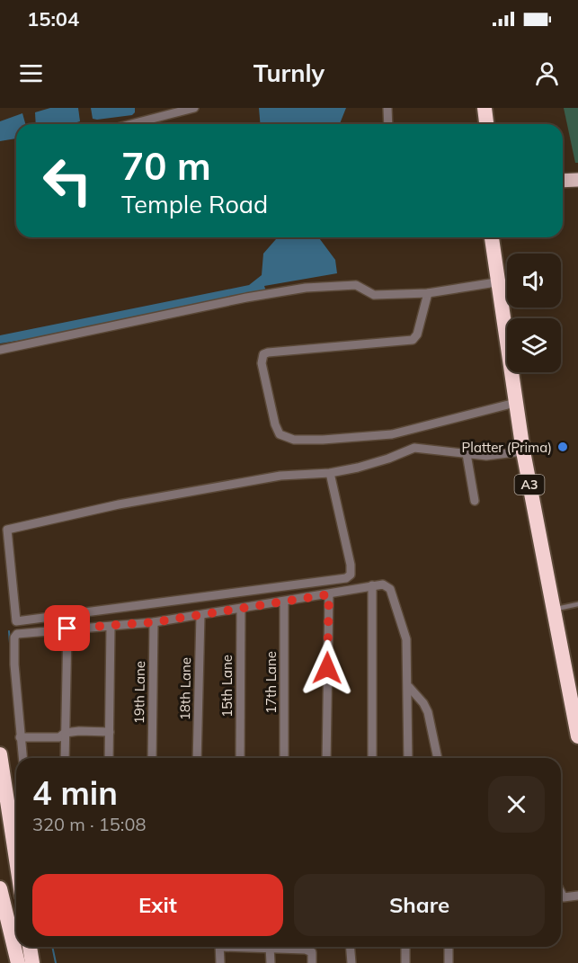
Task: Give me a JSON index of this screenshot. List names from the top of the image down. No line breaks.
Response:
{"streets":{"highway":["A3"],"street":["17th Lane","15th Lane","18th Lane","19th Lane"]},"places":["Platter (Prima)"],"page":{"status":"15:04","header":"Turnly","turn":["70 m","Temple Road"],"heading":["4 min","320 m · 15:08"],"buttons":["Exit","Share"]}}
